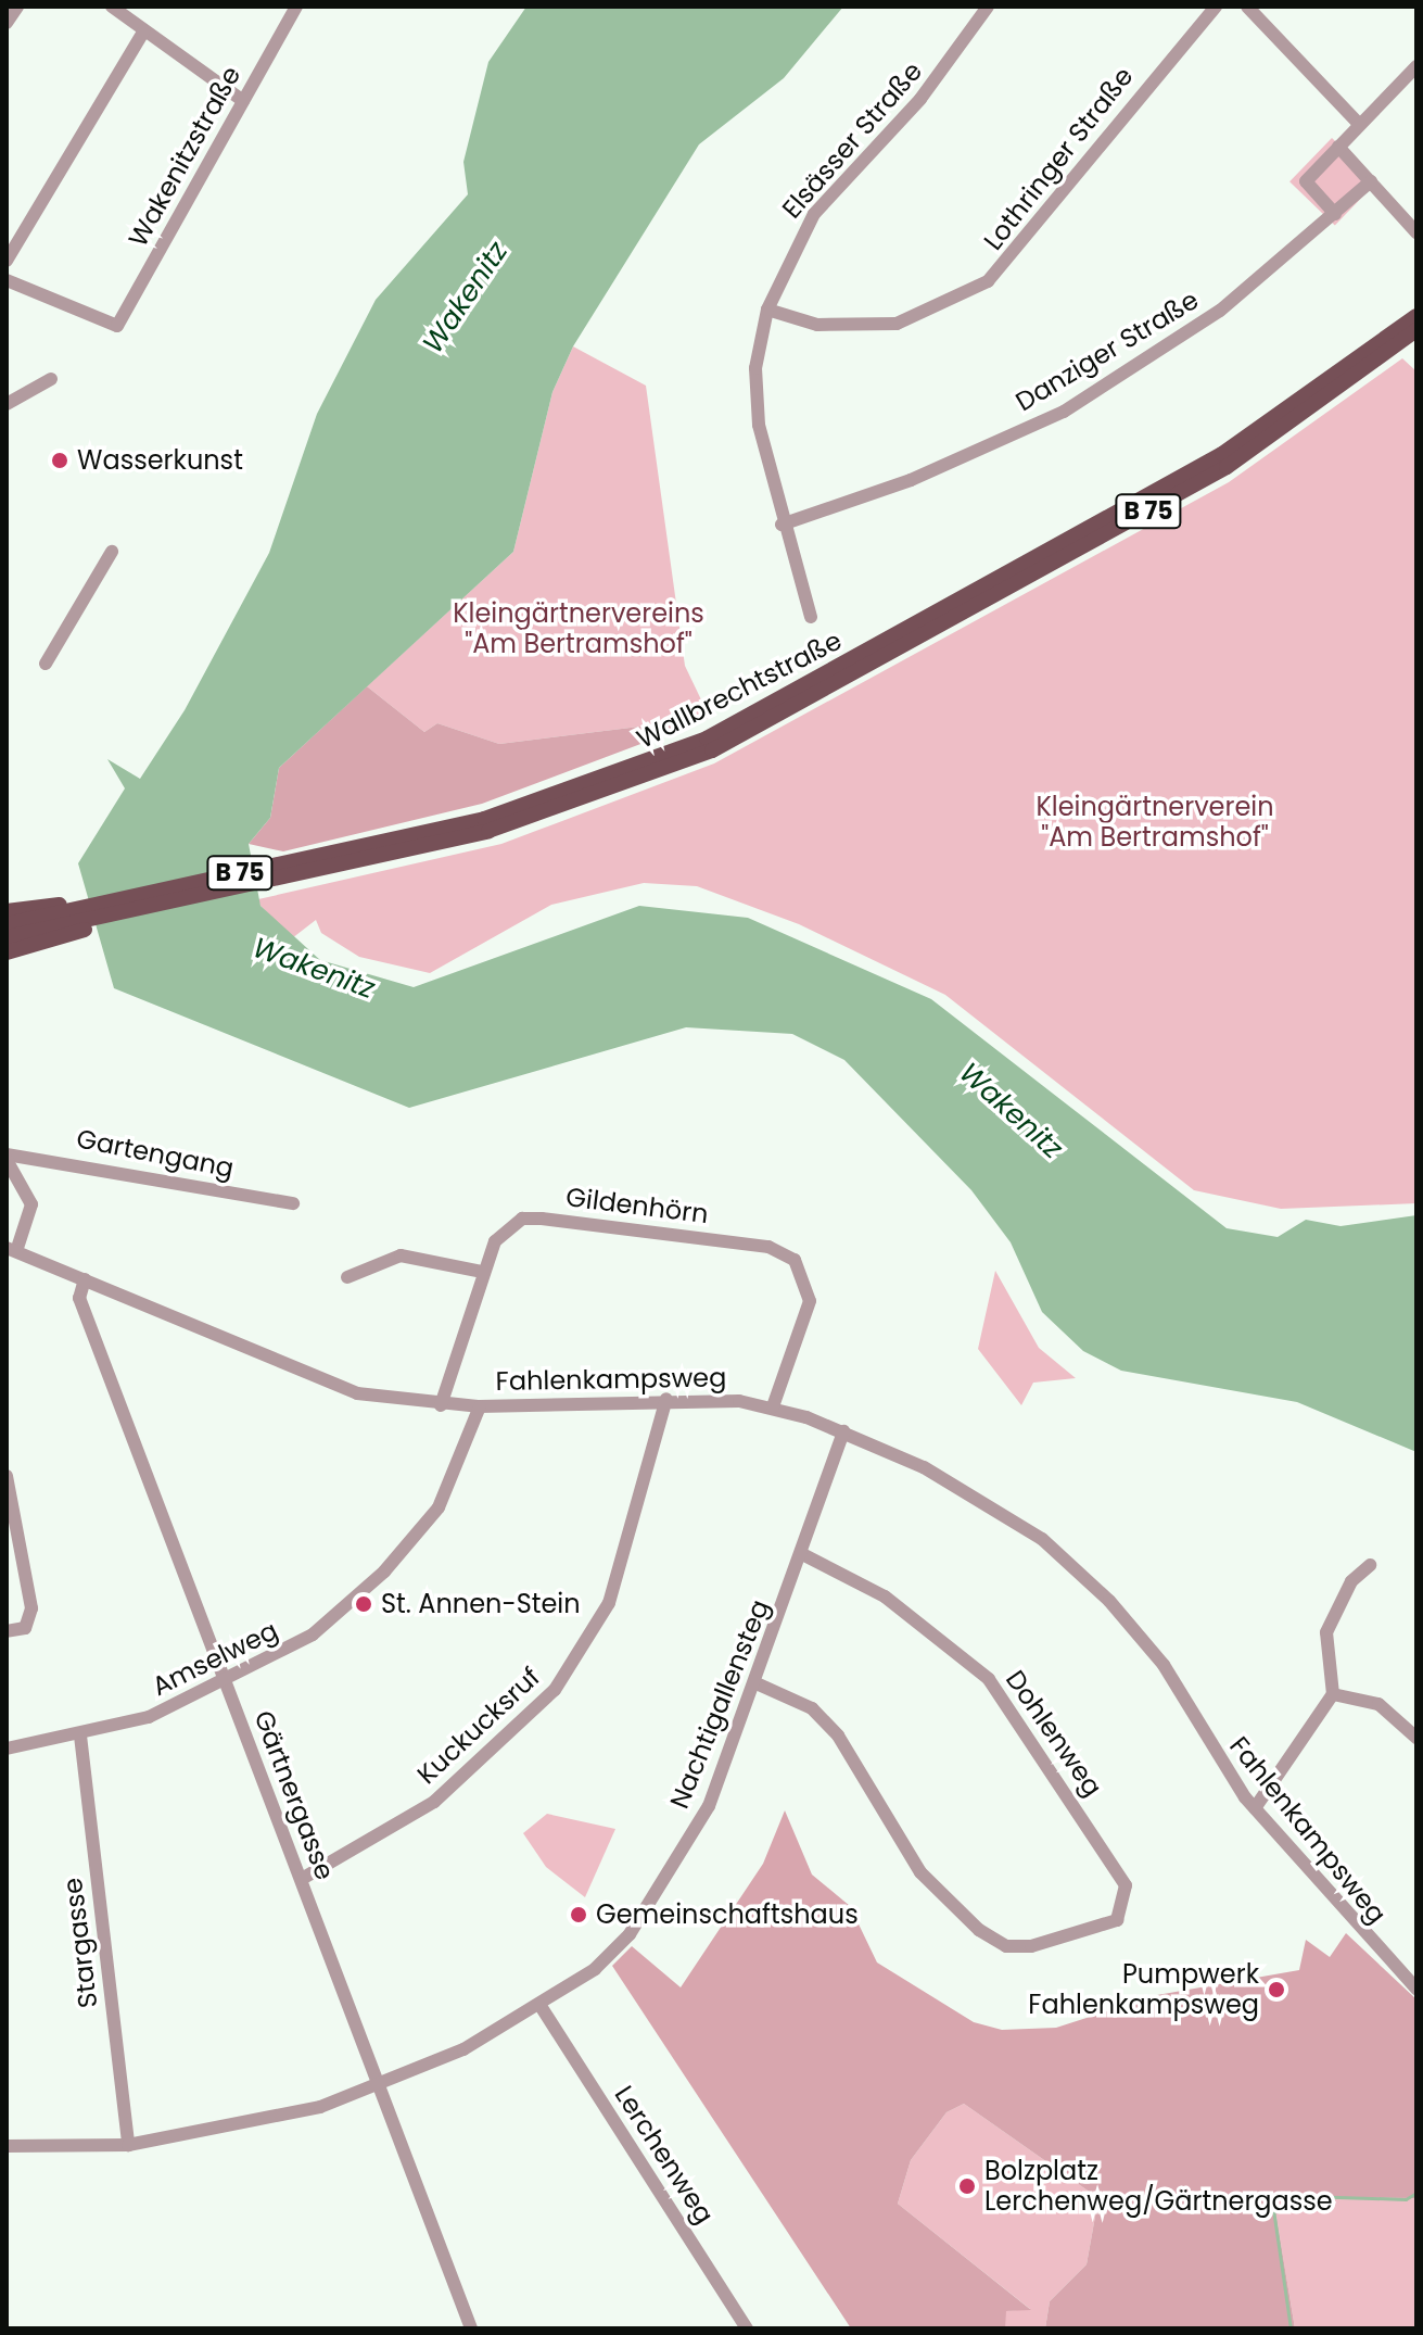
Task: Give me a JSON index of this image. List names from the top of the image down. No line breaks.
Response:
{"streets":{"main road":["B 75","Wallbrechtstraße"],"street":["Elsässer Straße","Wakenitzstraße","Lothringer Straße","Danziger Straße","Gartengang","Gildenhörn","Fahlenkampsweg","Amselweg","Nachtigallensteg","Kuckucksruf","Dohlenweg","Gärtnergasse","Stargasse","Lerchenweg"]},"crossings":[["Elsässer Straße","Lothringer Straße"],["Elsässer Straße","Danziger Straße"],["Gildenhörn","Fahlenkampsweg"],["Fahlenkampsweg","Amselweg"],["Fahlenkampsweg","Nachtigallensteg"],["Fahlenkampsweg","Kuckucksruf"],["Fahlenkampsweg","Gärtnergasse"],["Amselweg","Gärtnergasse"],["Amselweg","Stargasse"],["Nachtigallensteg","Dohlenweg"],["Nachtigallensteg","Gärtnergasse"],["Nachtigallensteg","Stargasse"],["Nachtigallensteg","Lerchenweg"],["Kuckucksruf","Gärtnergasse"]],"water":["Wakenitz"],"parks":["Kleingärtnervereins \"Am Bertramshof\"","Kleingärtnerverein \"Am Bertramshof\""],"places":["Wasserkunst","St. Annen-Stein","Gemeinschaftshaus","Pumpwerk Fahlenkampsweg","Bolzplatz Lerchenweg/Gärtnergasse"]}
